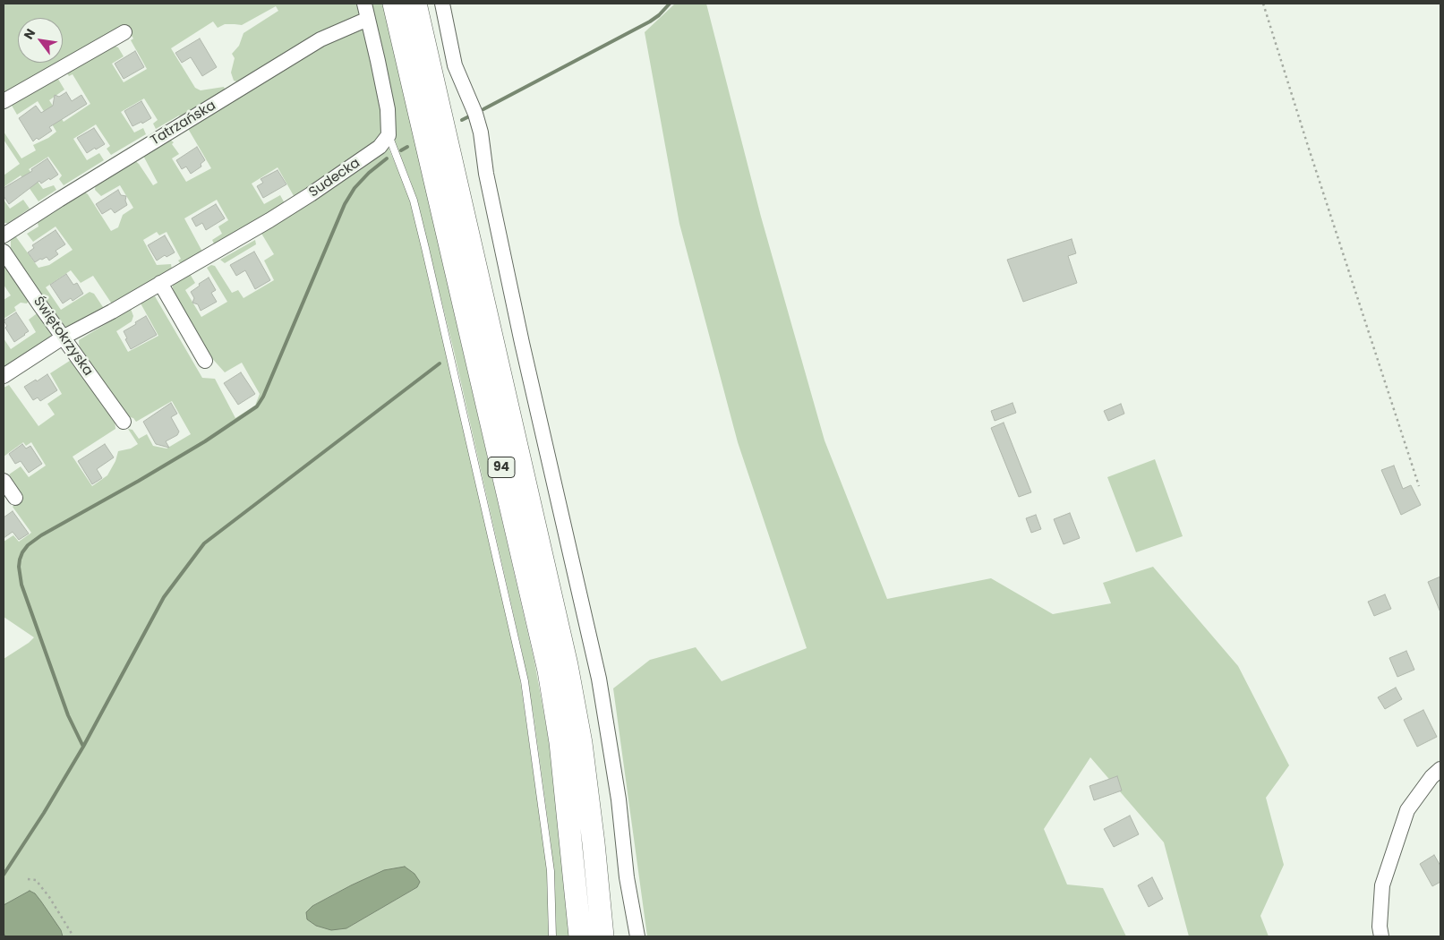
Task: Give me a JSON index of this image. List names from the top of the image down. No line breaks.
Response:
{"streets":{"main road":["94"],"street":["Tatrzańska","Sudecka","Świętokrzyska"]},"crossings":[["Sudecka","Świętokrzyska"]],"north":"top left"}
